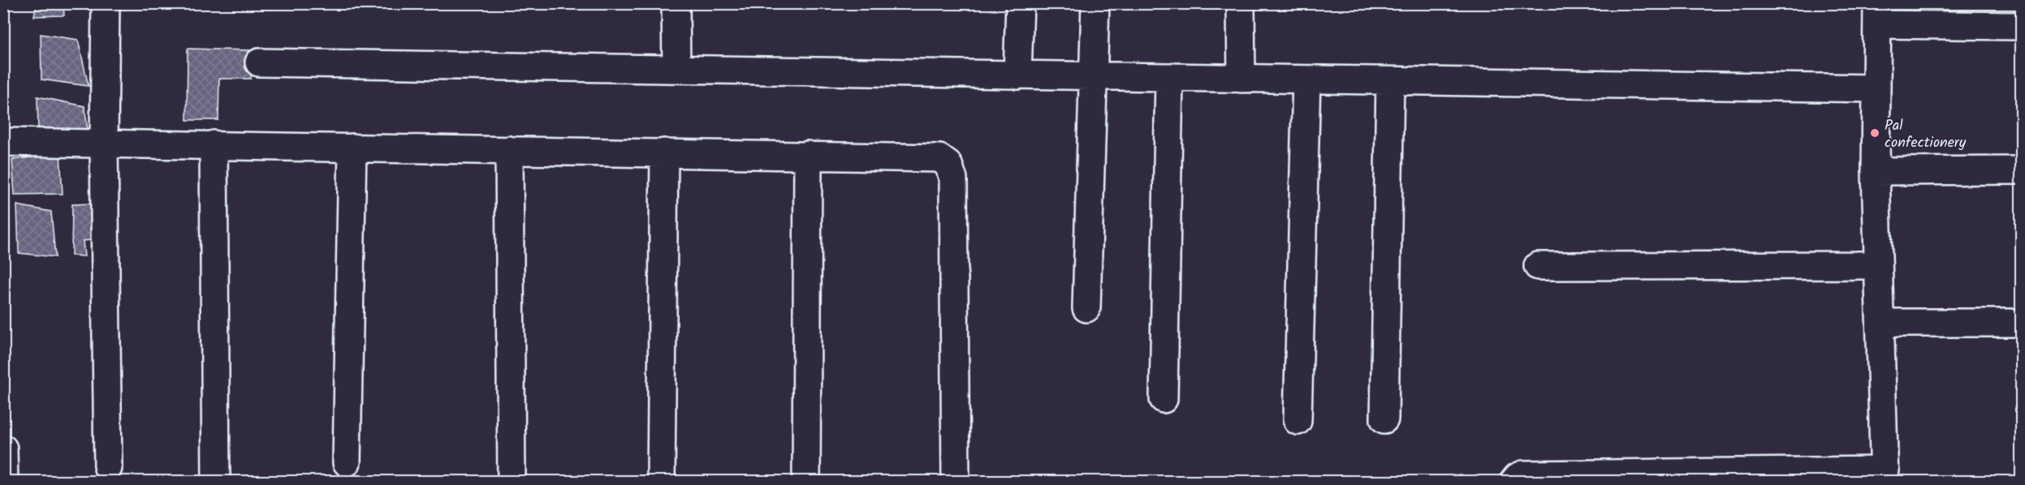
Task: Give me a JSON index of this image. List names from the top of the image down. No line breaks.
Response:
{"places":["Pal confectionery"]}
